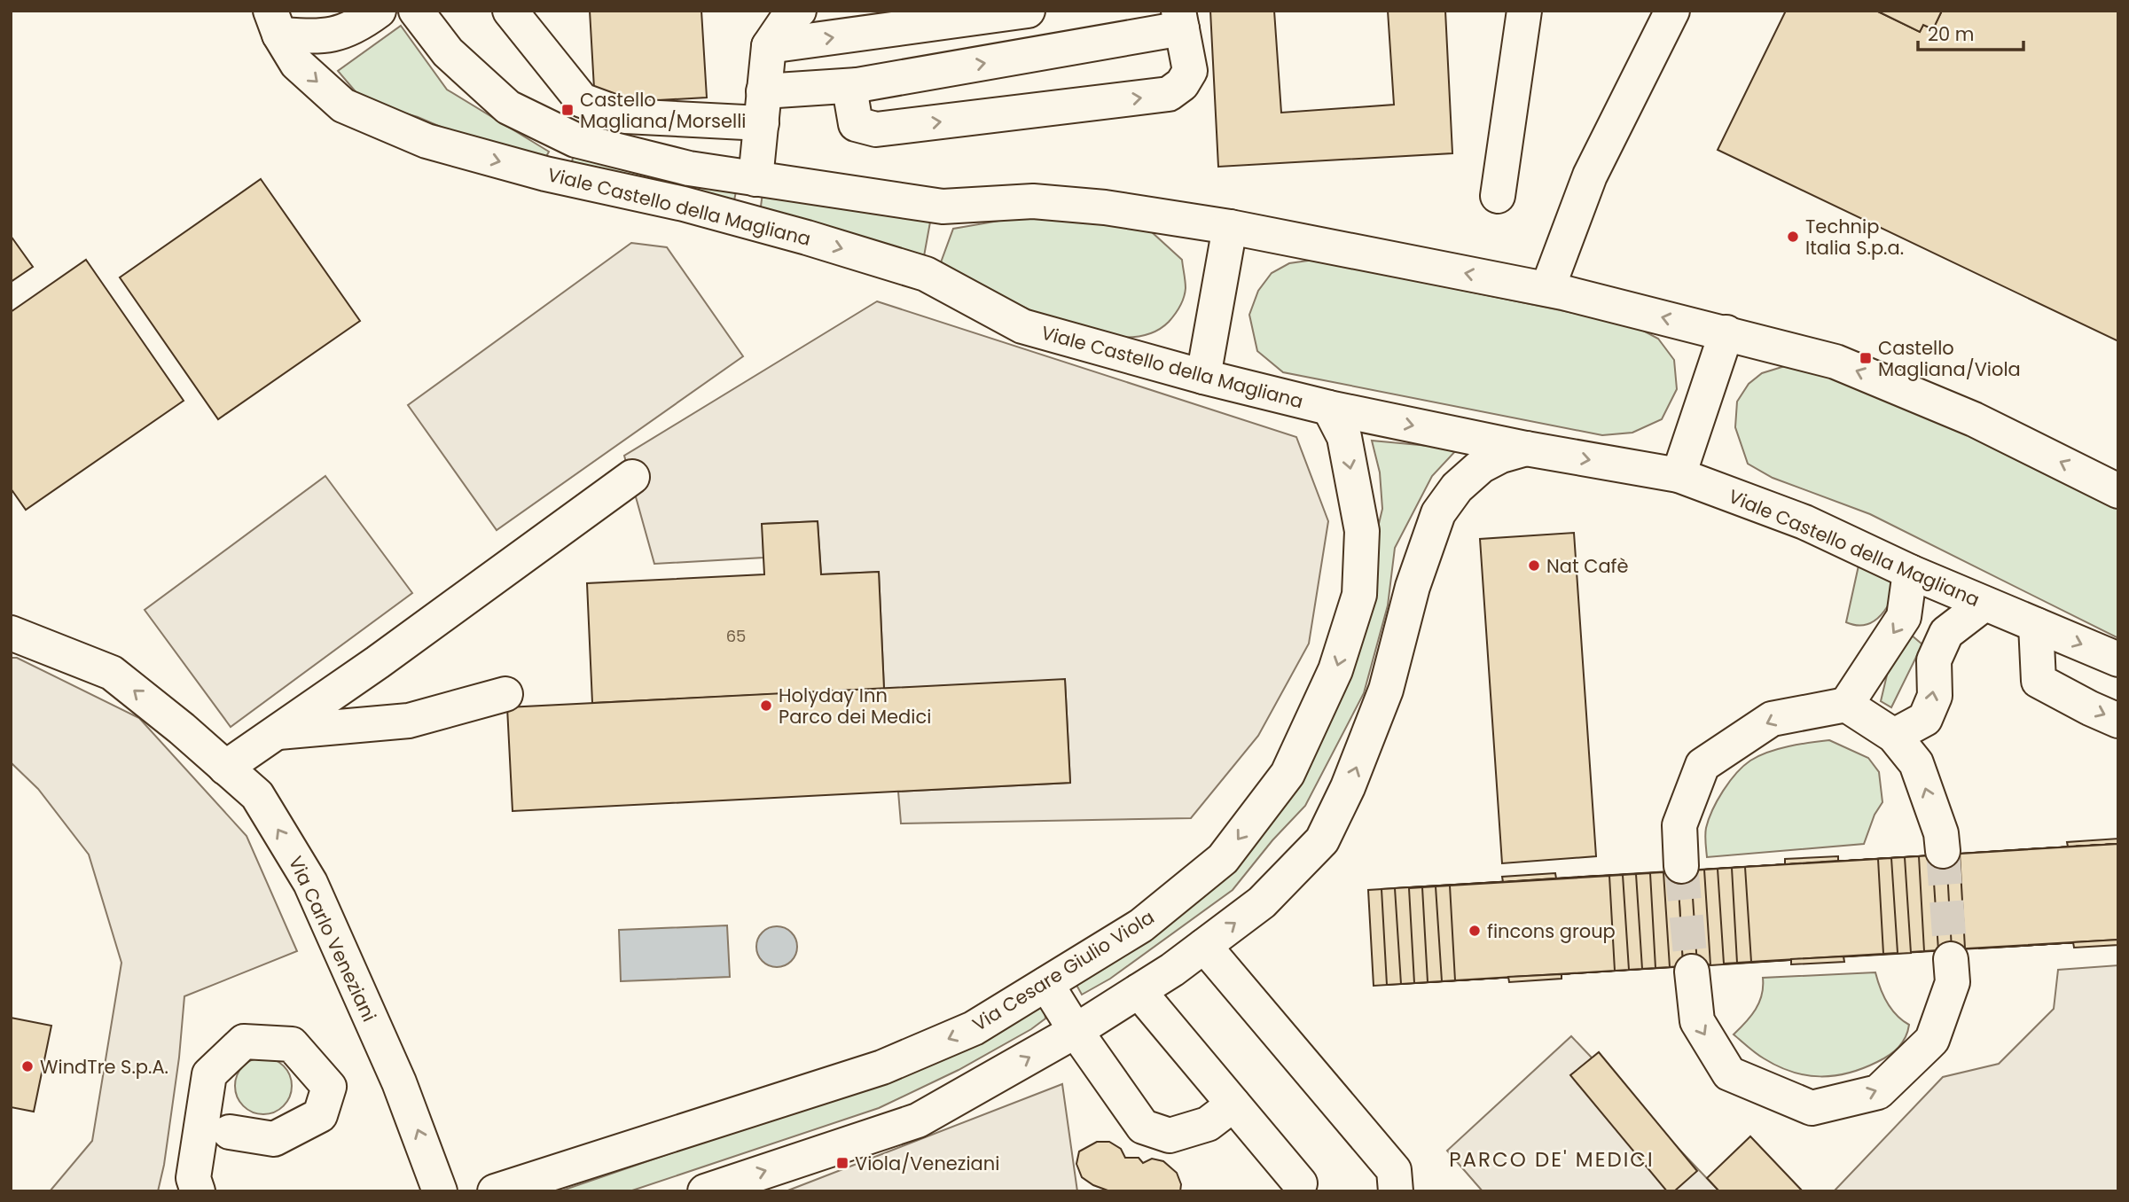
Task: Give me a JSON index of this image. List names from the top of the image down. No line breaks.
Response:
{"streets":{"street":["Viale Castello della Magliana","Via Carlo Veneziani","Via Cesare Giulio Viola"]},"crossings":[["Viale Castello della Magliana","Via Cesare Giulio Viola"]],"one_way":["Via Carlo Veneziani"],"districts":["PARCO DE' MEDICI"],"places":{"transit":["Castello Magliana/Morselli","Castello Magliana/Viola","Viola/Veneziani"],"other":["Technip Italia S.p.a.","Nat Cafè","Holyday Inn Parco dei Medici","fincons group","WindTre S.p.A."]},"house_numbers":["65"],"scale_bar":"20 m"}
